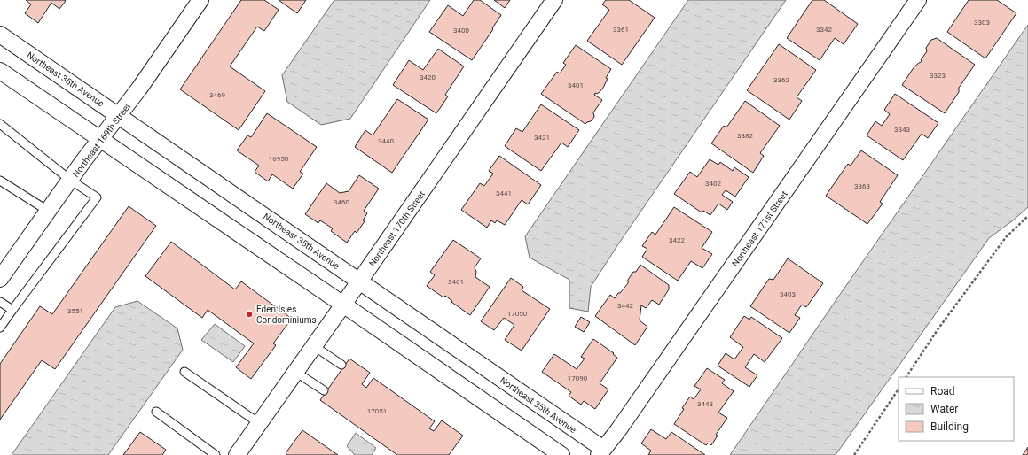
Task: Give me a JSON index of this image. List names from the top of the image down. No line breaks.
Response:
{"streets":{"street":["Northeast 35th Avenue","Northeast 169th Street","Northeast 170th Street","Northeast 171st Street"]},"crossings":[["Northeast 35th Avenue","Northeast 169th Street"],["Northeast 35th Avenue","Northeast 170th Street"],["Northeast 35th Avenue","Northeast 171st Street"]],"places":["Eden Isles Condominiums"],"house_numbers":["3303","3361","3342","3400","3323","3420","3362","3401","3469","3343","3382","3421","3440","16950","3402","3363","3441","3460","3422","3461","3403","3442","3551","17050","17090","3443","17051"],"legend":["Road","Water","Building"]}
